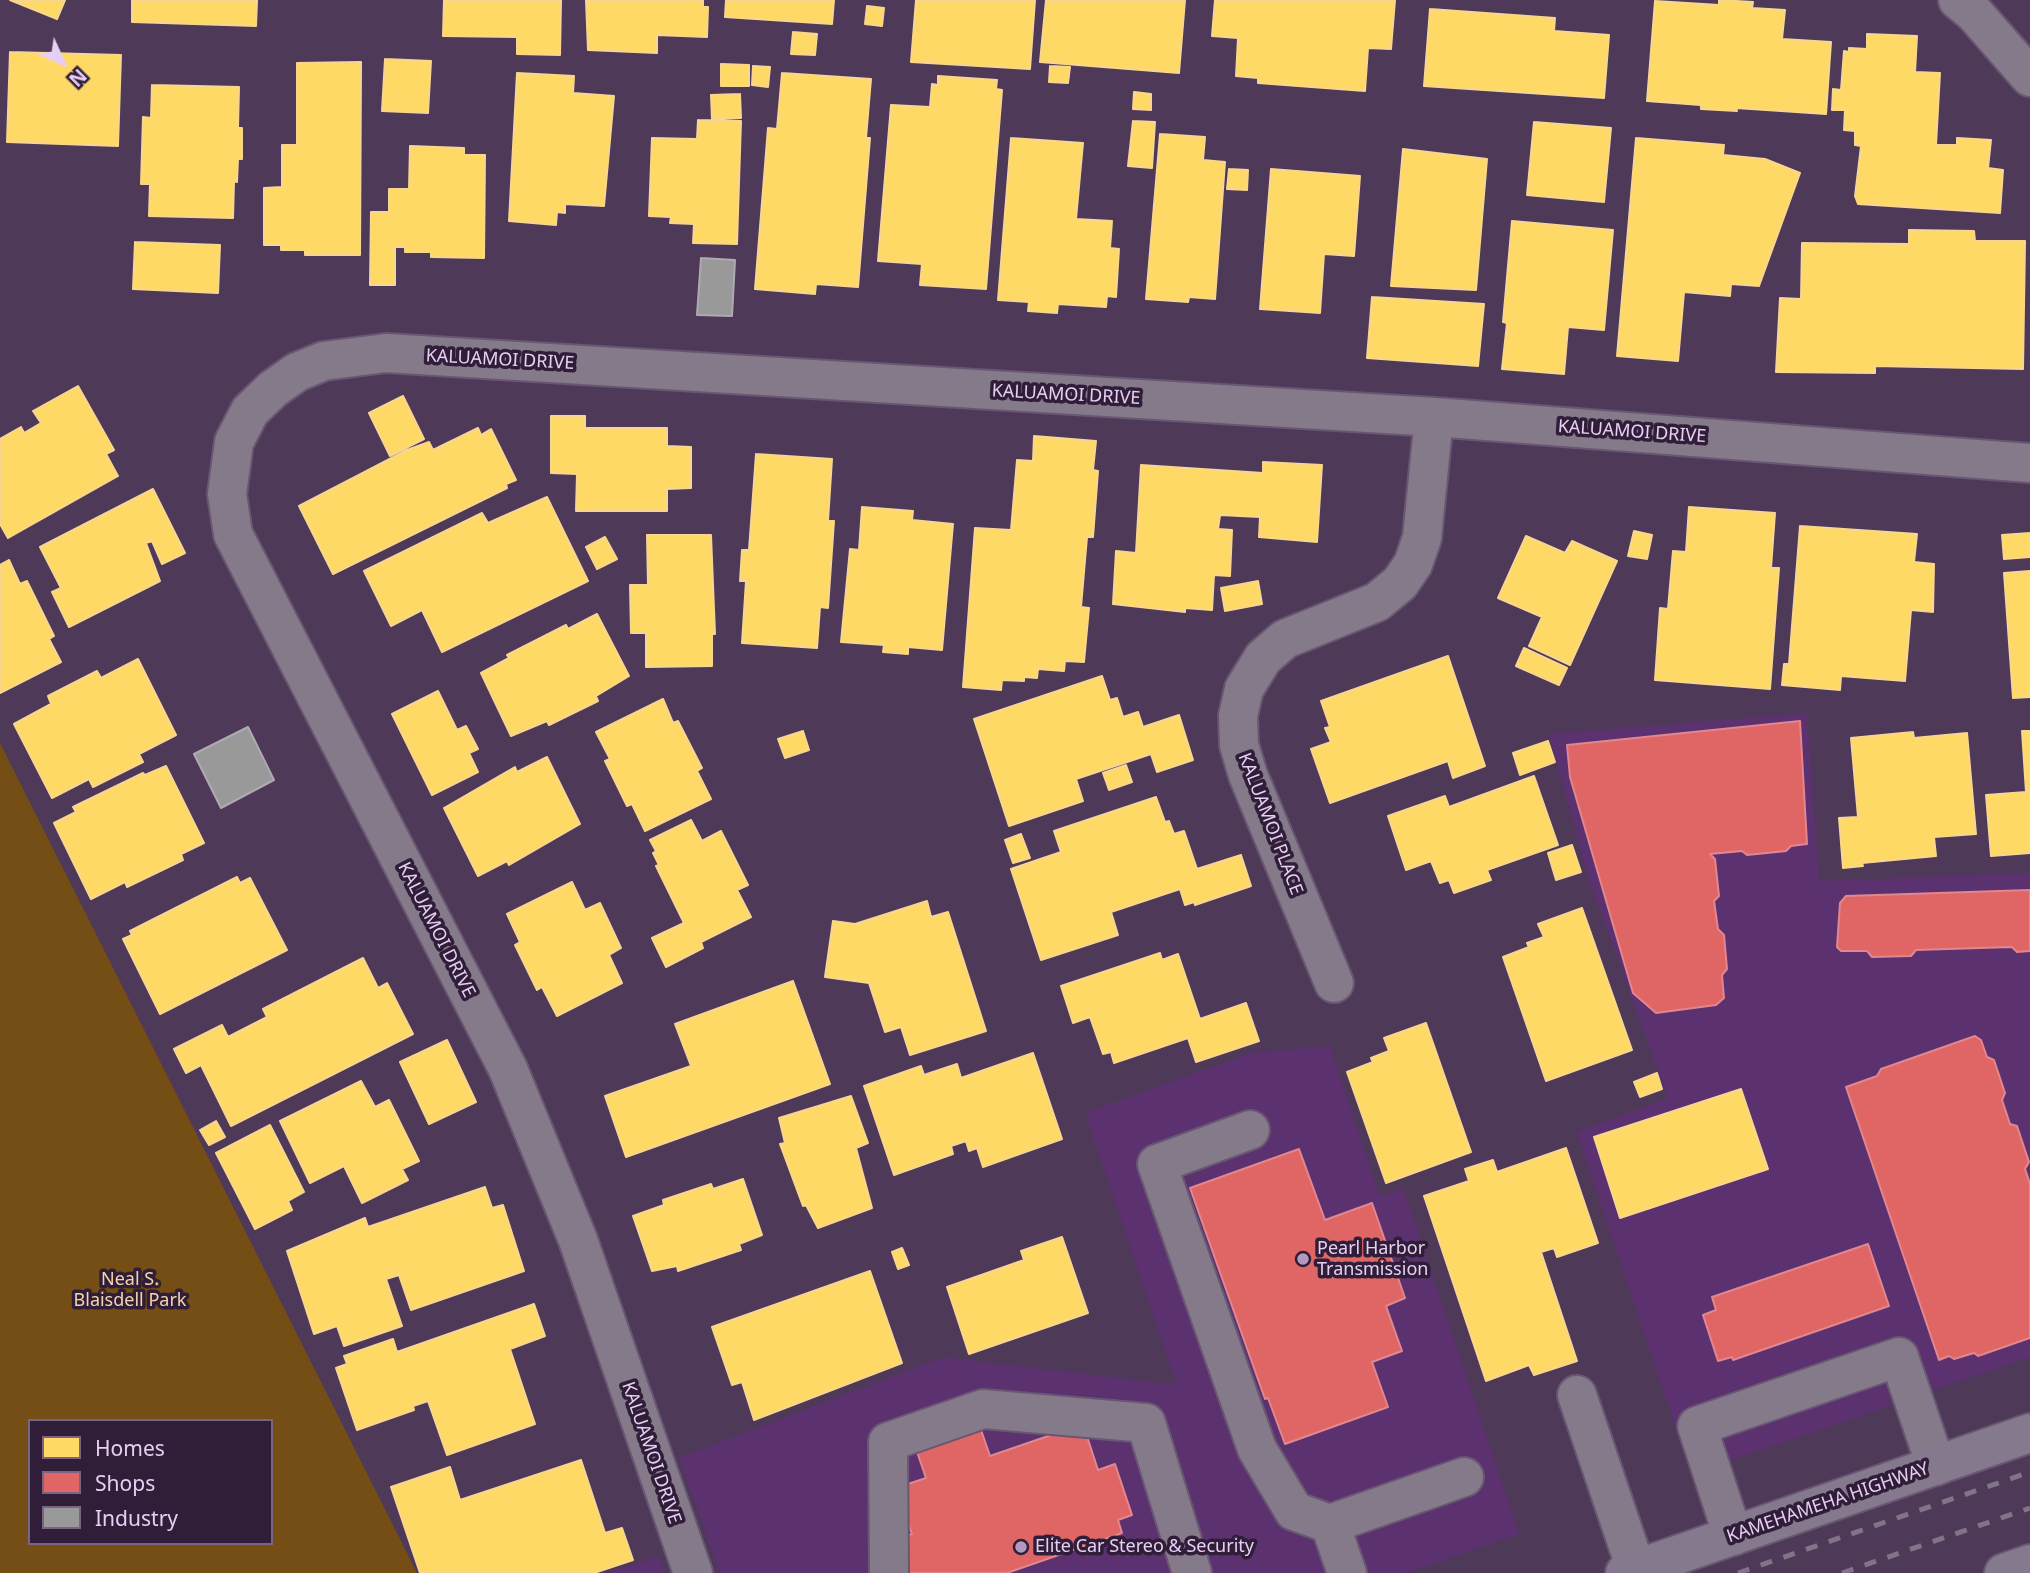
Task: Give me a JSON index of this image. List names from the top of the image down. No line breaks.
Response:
{"streets":{"main road":["KAMEHAMEHA HIGHWAY"],"street":["KALUAMOI DRIVE","KALUAMOI PLACE"]},"crossings":[["KALUAMOI DRIVE","KALUAMOI PLACE"]],"parks":["Neal S. Blaisdell Park"],"places":["Pearl Harbor Transmission","Elite Car Stereo & Security"],"legend":["Homes","Shops","Industry"],"north":"bottom right"}
